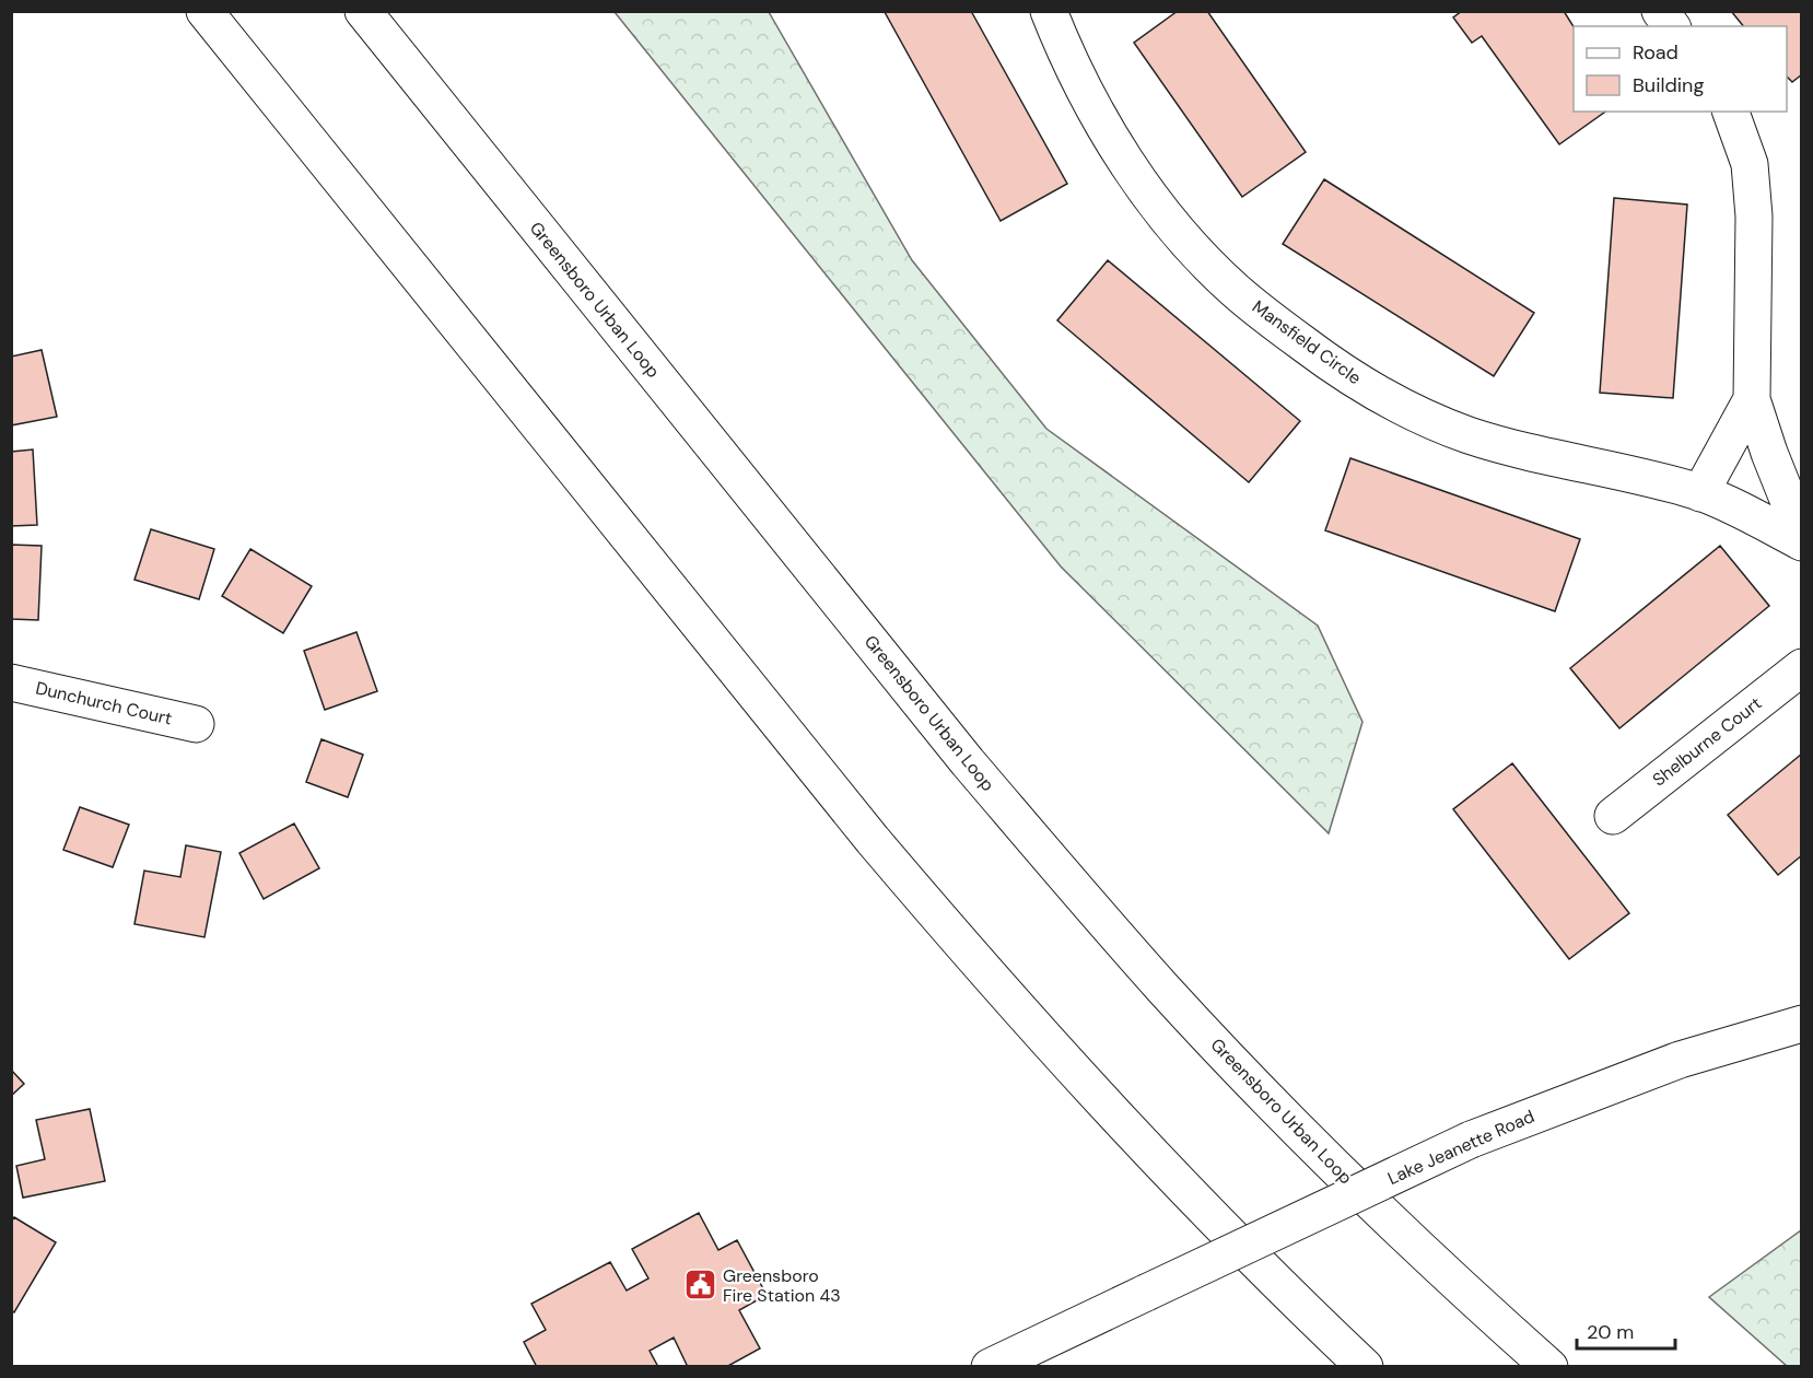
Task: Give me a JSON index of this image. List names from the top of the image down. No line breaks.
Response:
{"streets":{"main road":["Greensboro Urban Loop","Mansfield Circle","Dunchurch Court","Shelburne Court","Lake Jeanette Road"]},"places":{"public building":["Greensboro Fire Station 43"]},"legend":["Road","Building"],"scale_bar":"20 m"}
